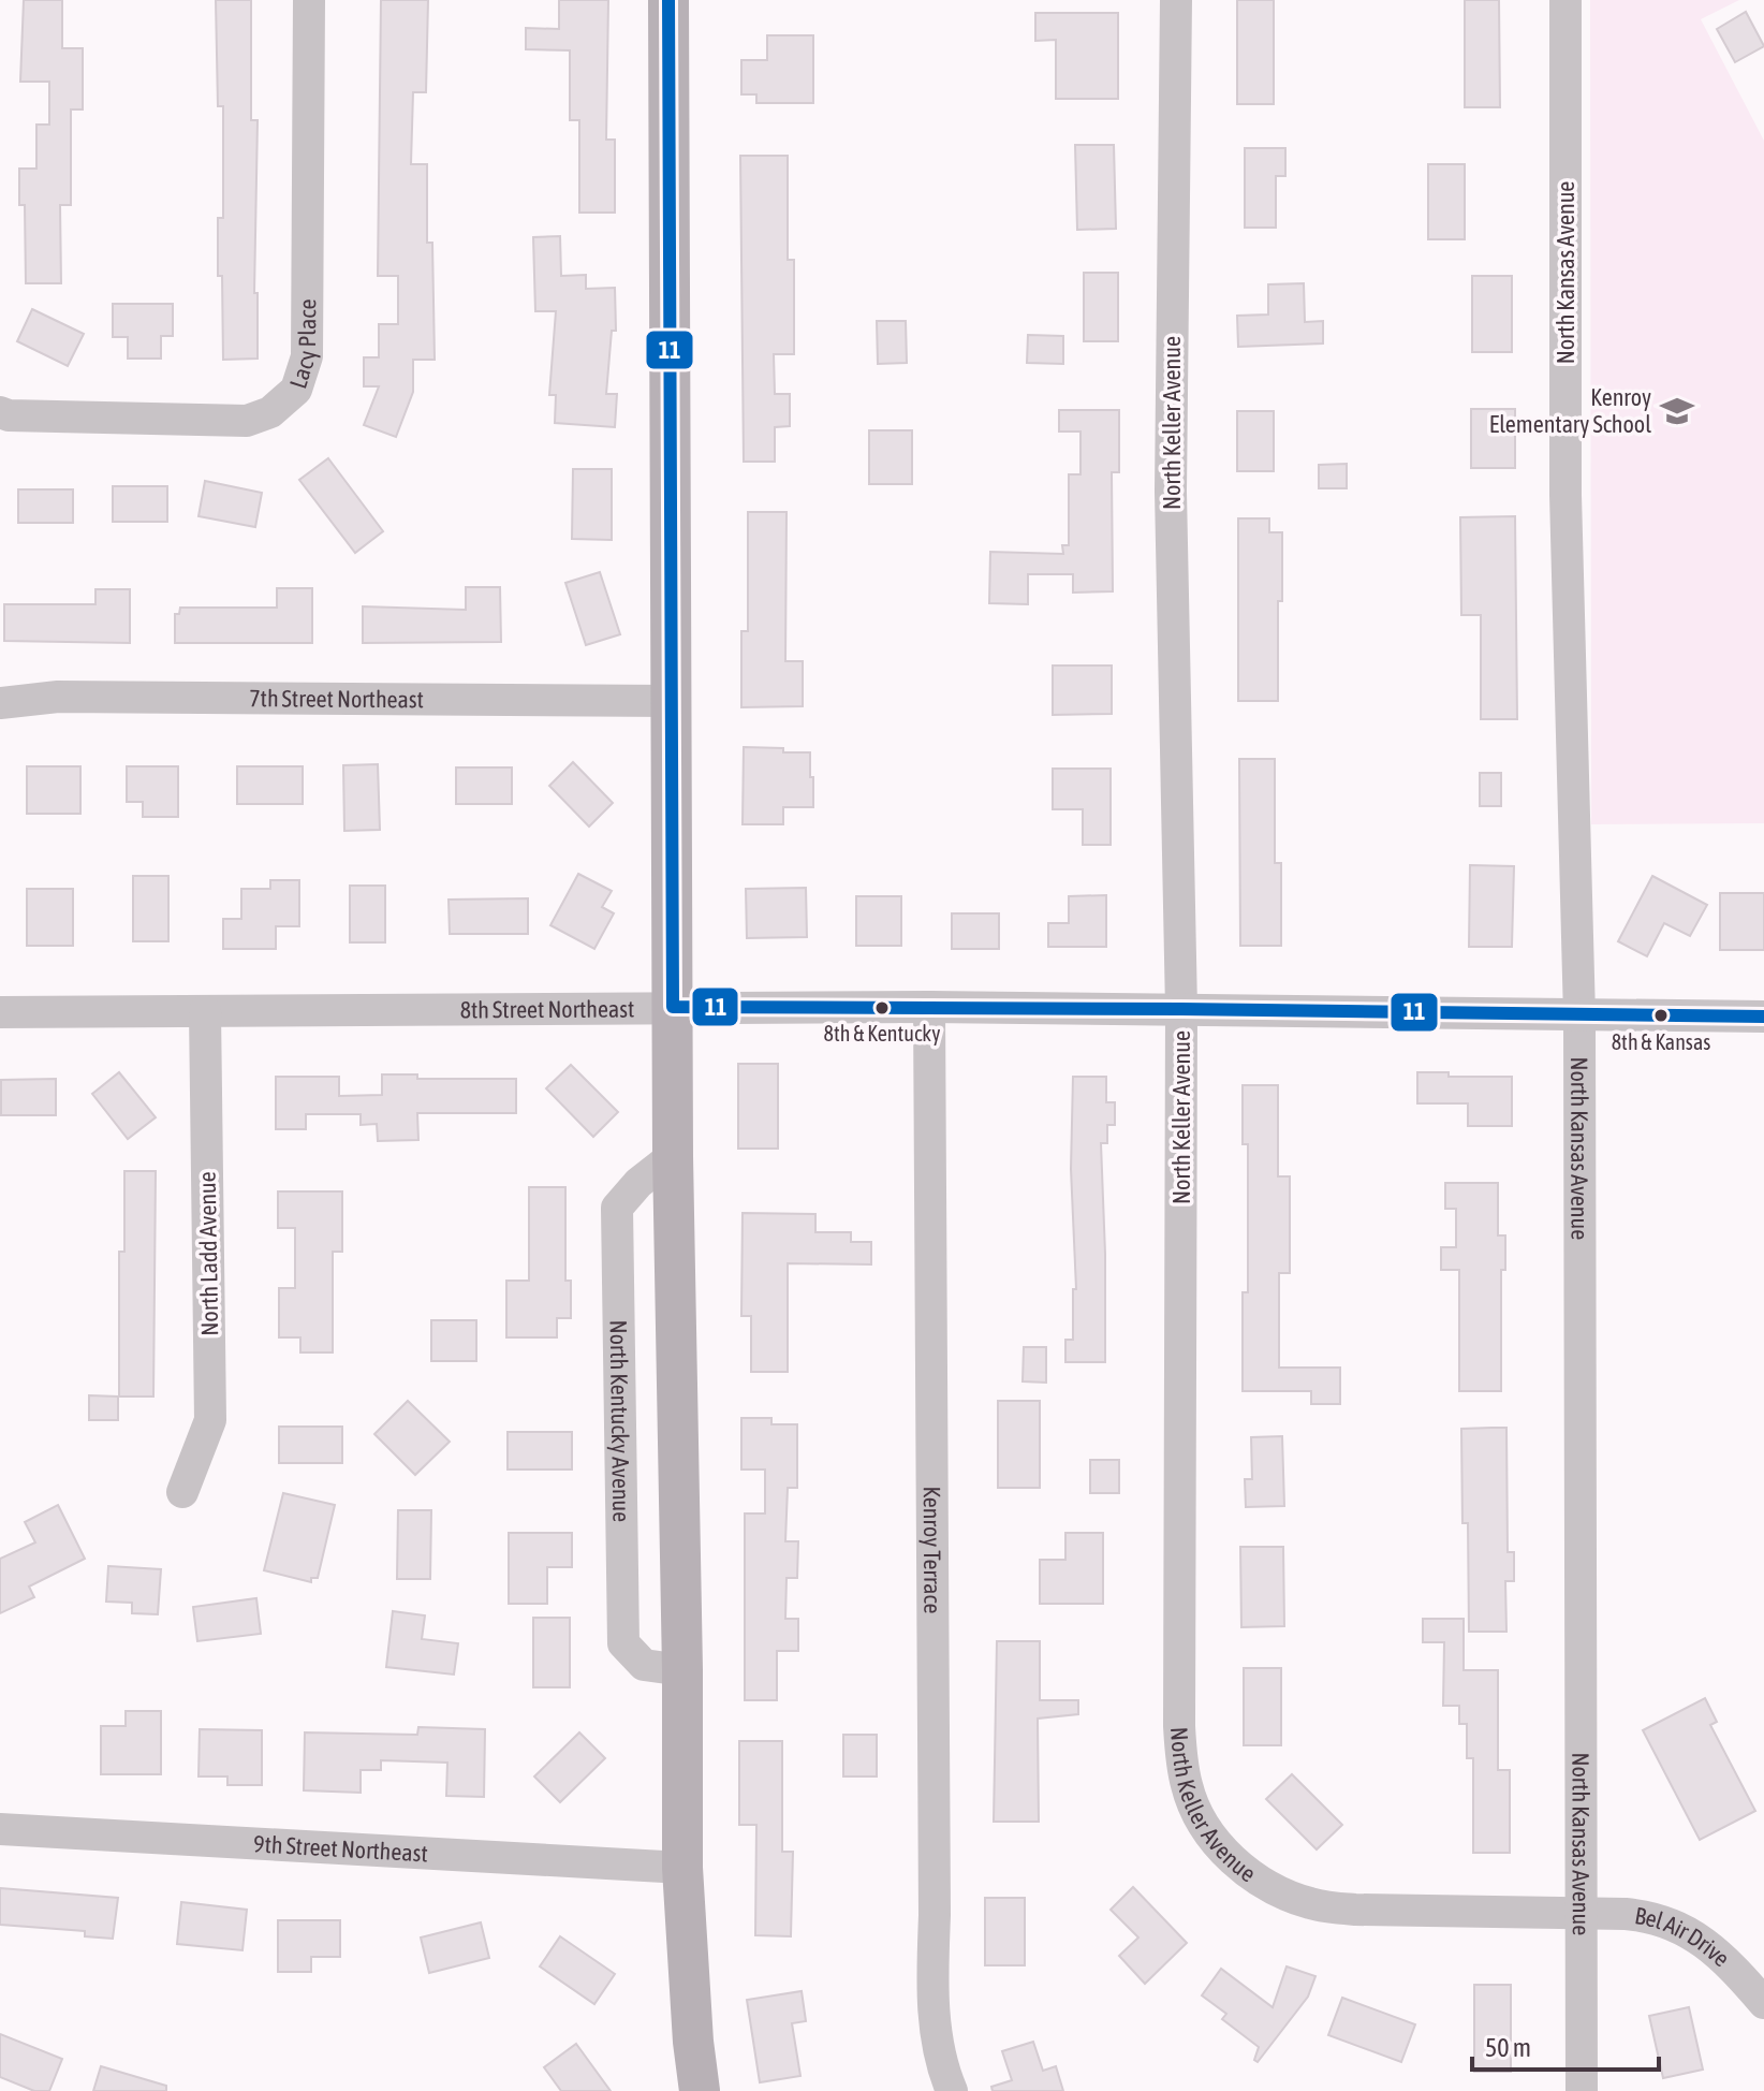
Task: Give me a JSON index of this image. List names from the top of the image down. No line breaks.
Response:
{"streets":{"street":["North Kansas Avenue","Lacy Place","North Keller Avenue","7th Street Northeast","8th Street Northeast","North Ladd Avenue","North Kentucky Avenue","Kenroy Terrace","9th Street Northeast","Bel Air Drive"]},"crossings":[["North Kansas Avenue","North Keller Avenue"],["North Kansas Avenue","8th Street Northeast"],["North Kansas Avenue","Bel Air Drive"],["North Keller Avenue","8th Street Northeast"],["North Keller Avenue","Bel Air Drive"],["8th Street Northeast","North Ladd Avenue"],["8th Street Northeast","Kenroy Terrace"]],"places":{"school or university":["Kenroy Elementary School"],"other":["8th & Kentucky","8th & Kansas"]},"lines":["transit line 11"],"scale_bar":"50 m"}
